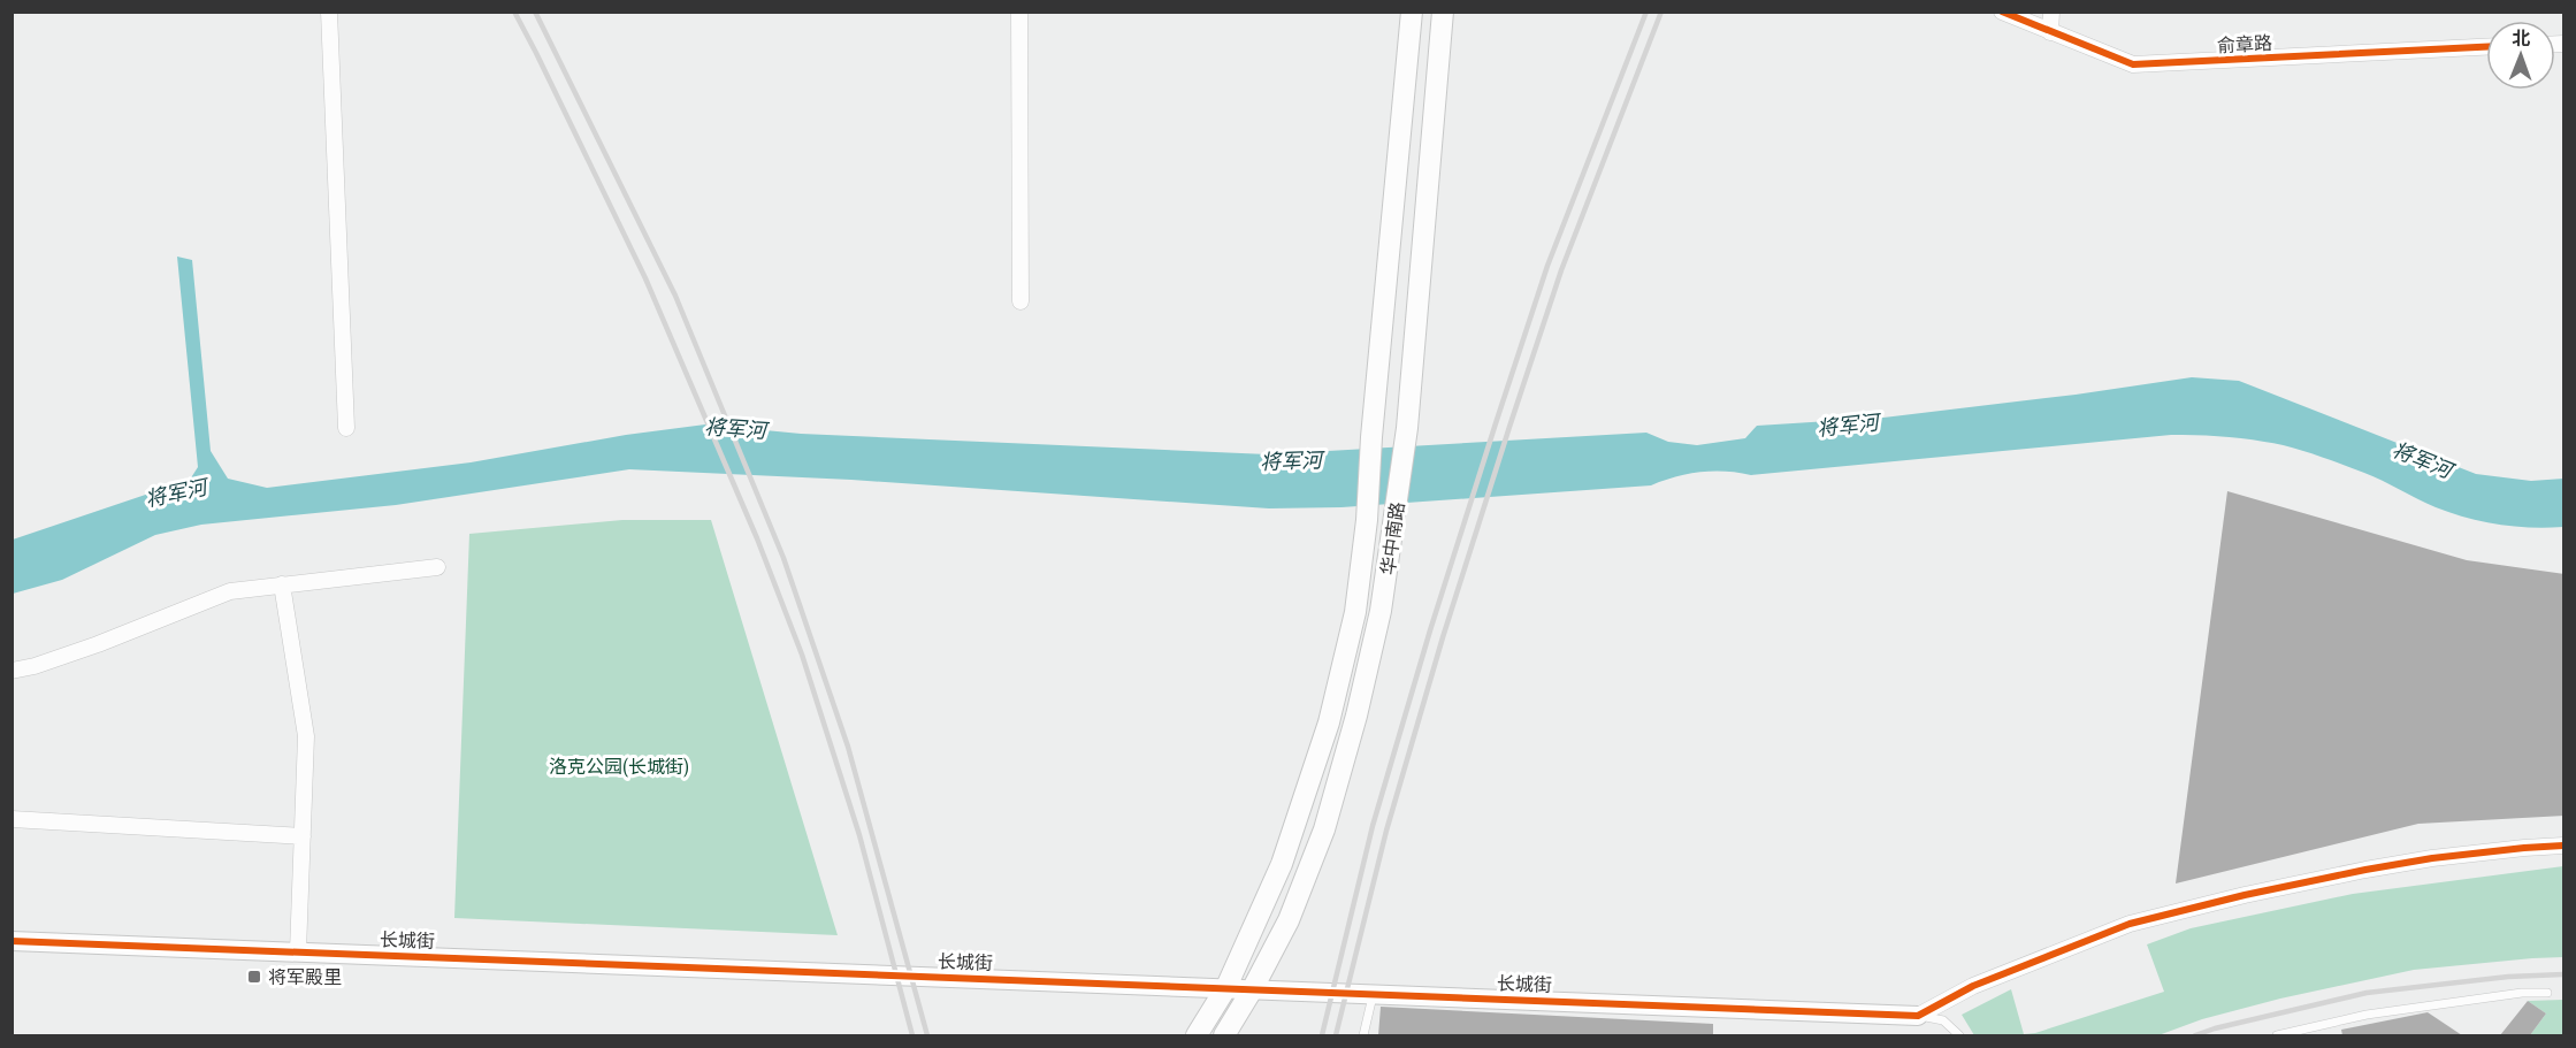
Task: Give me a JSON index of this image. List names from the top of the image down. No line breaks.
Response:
{"streets":{"main road":["华中南路"],"street":["俞章路","长城街"]},"crossings":[["华中南路","长城街"]],"water":["将军河"],"parks":["洛克公园(长城街)"],"places":{"transit":["将军殿里"]},"north":"top"}
